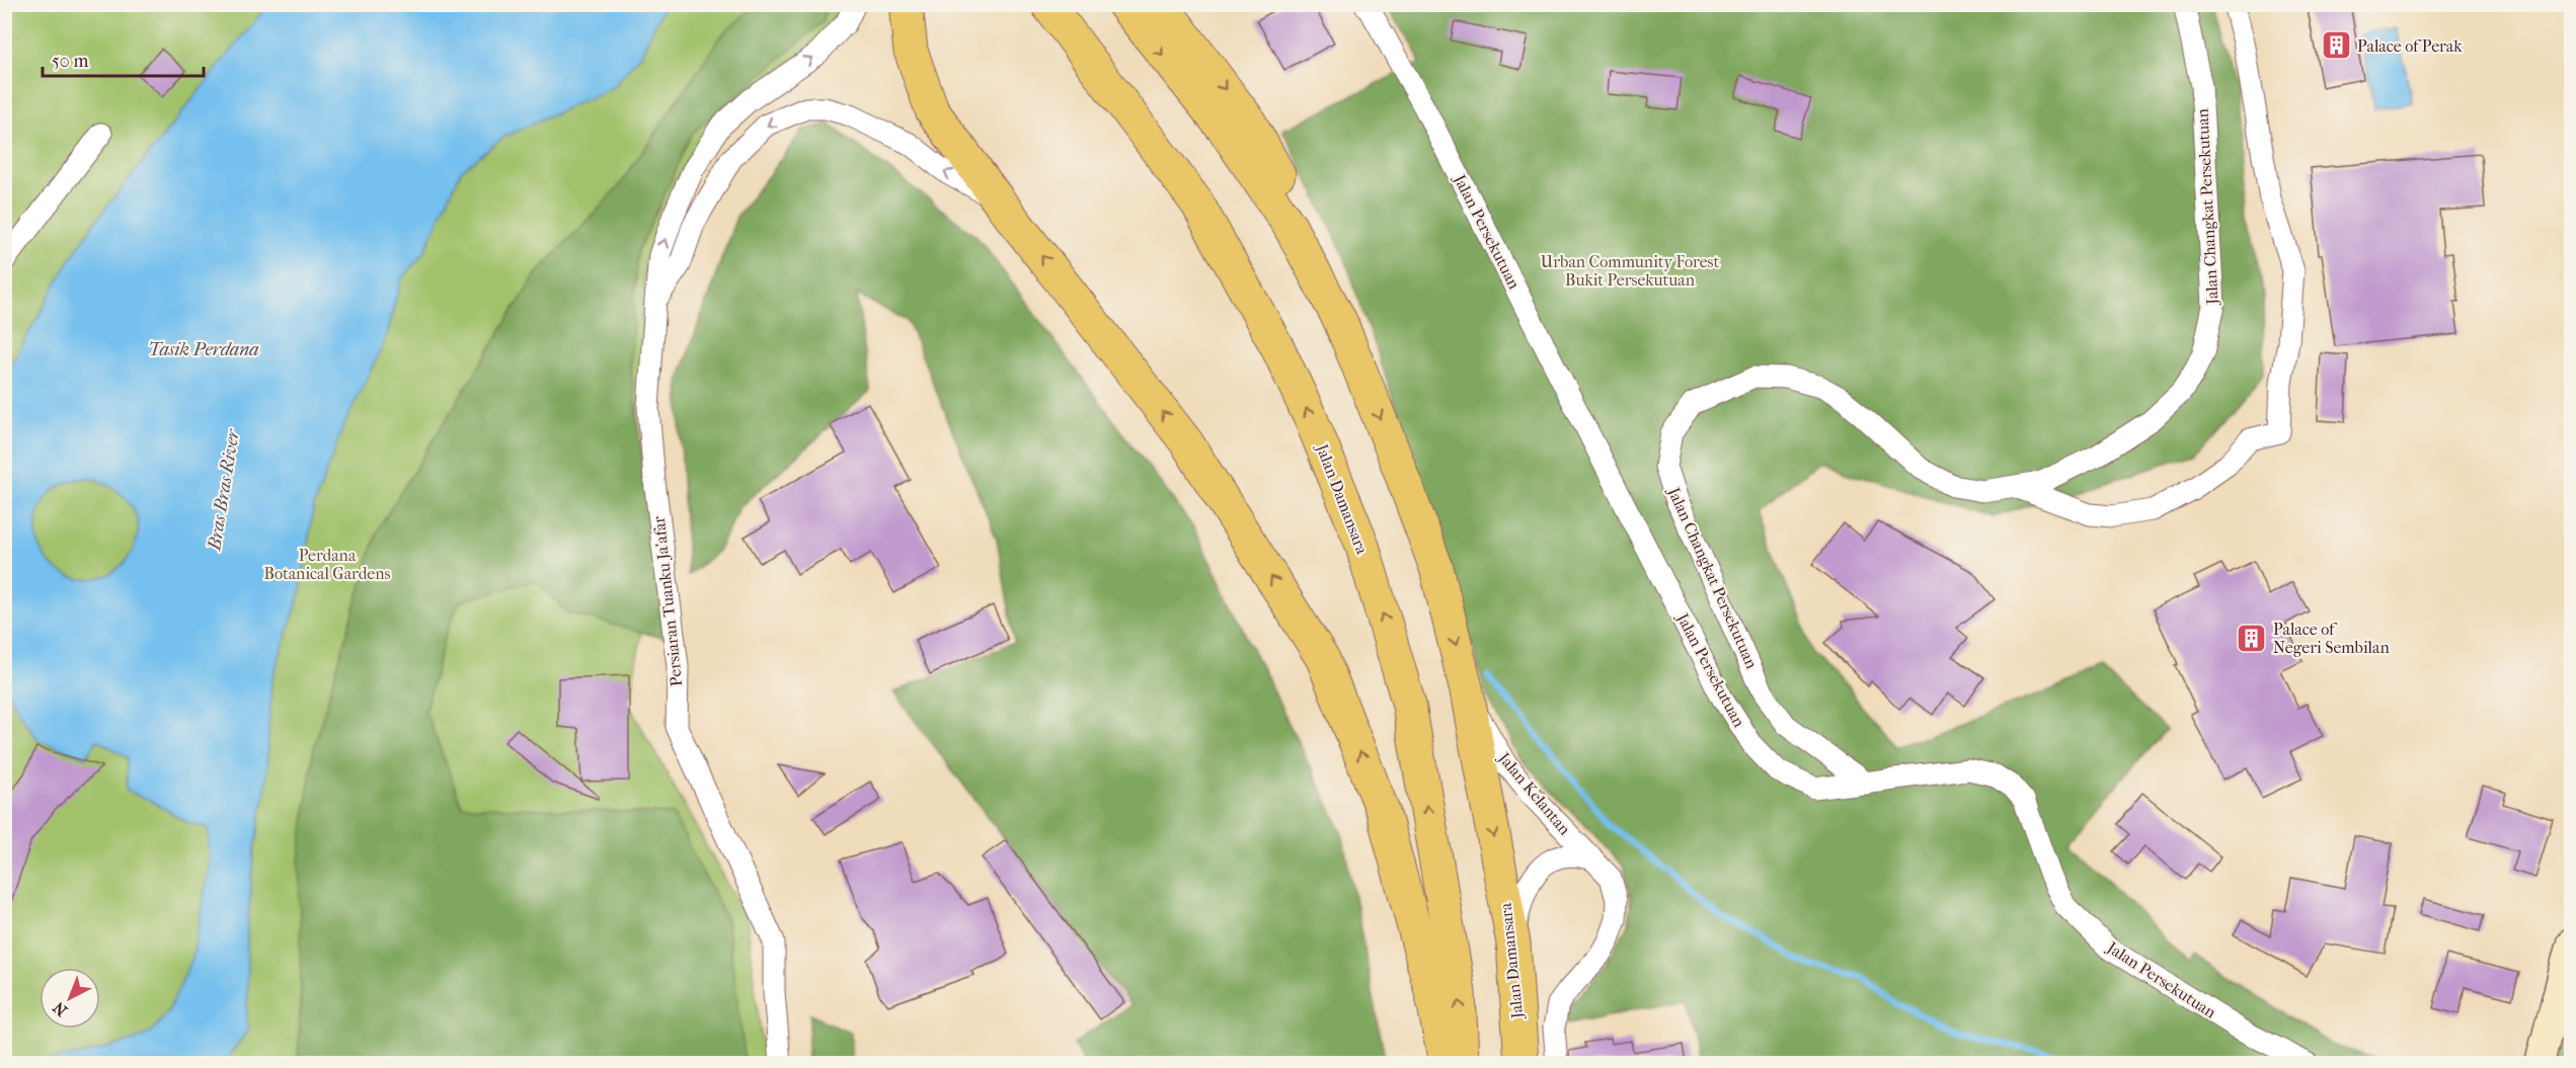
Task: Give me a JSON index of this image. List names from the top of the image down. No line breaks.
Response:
{"streets":{"main road":["Jalan Damansara"],"street":["Jalan Changkat Persekutuan","Jalan Persekutuan","Persiaran Tuanku Ja'afar","Jalan Kelantan"]},"crossings":[["Jalan Changkat Persekutuan","Jalan Persekutuan"],["Jalan Damansara","Jalan Kelantan"]],"water":["Tasik Perdana","Bras Bras River"],"parks":["Urban Community Forest Bukit Persekutuan","Perdana Botanical Gardens"],"places":{"building":["Palace of Perak","Palace of Negeri Sembilan"]},"scale_bar":"50 m","north":"bottom left"}
